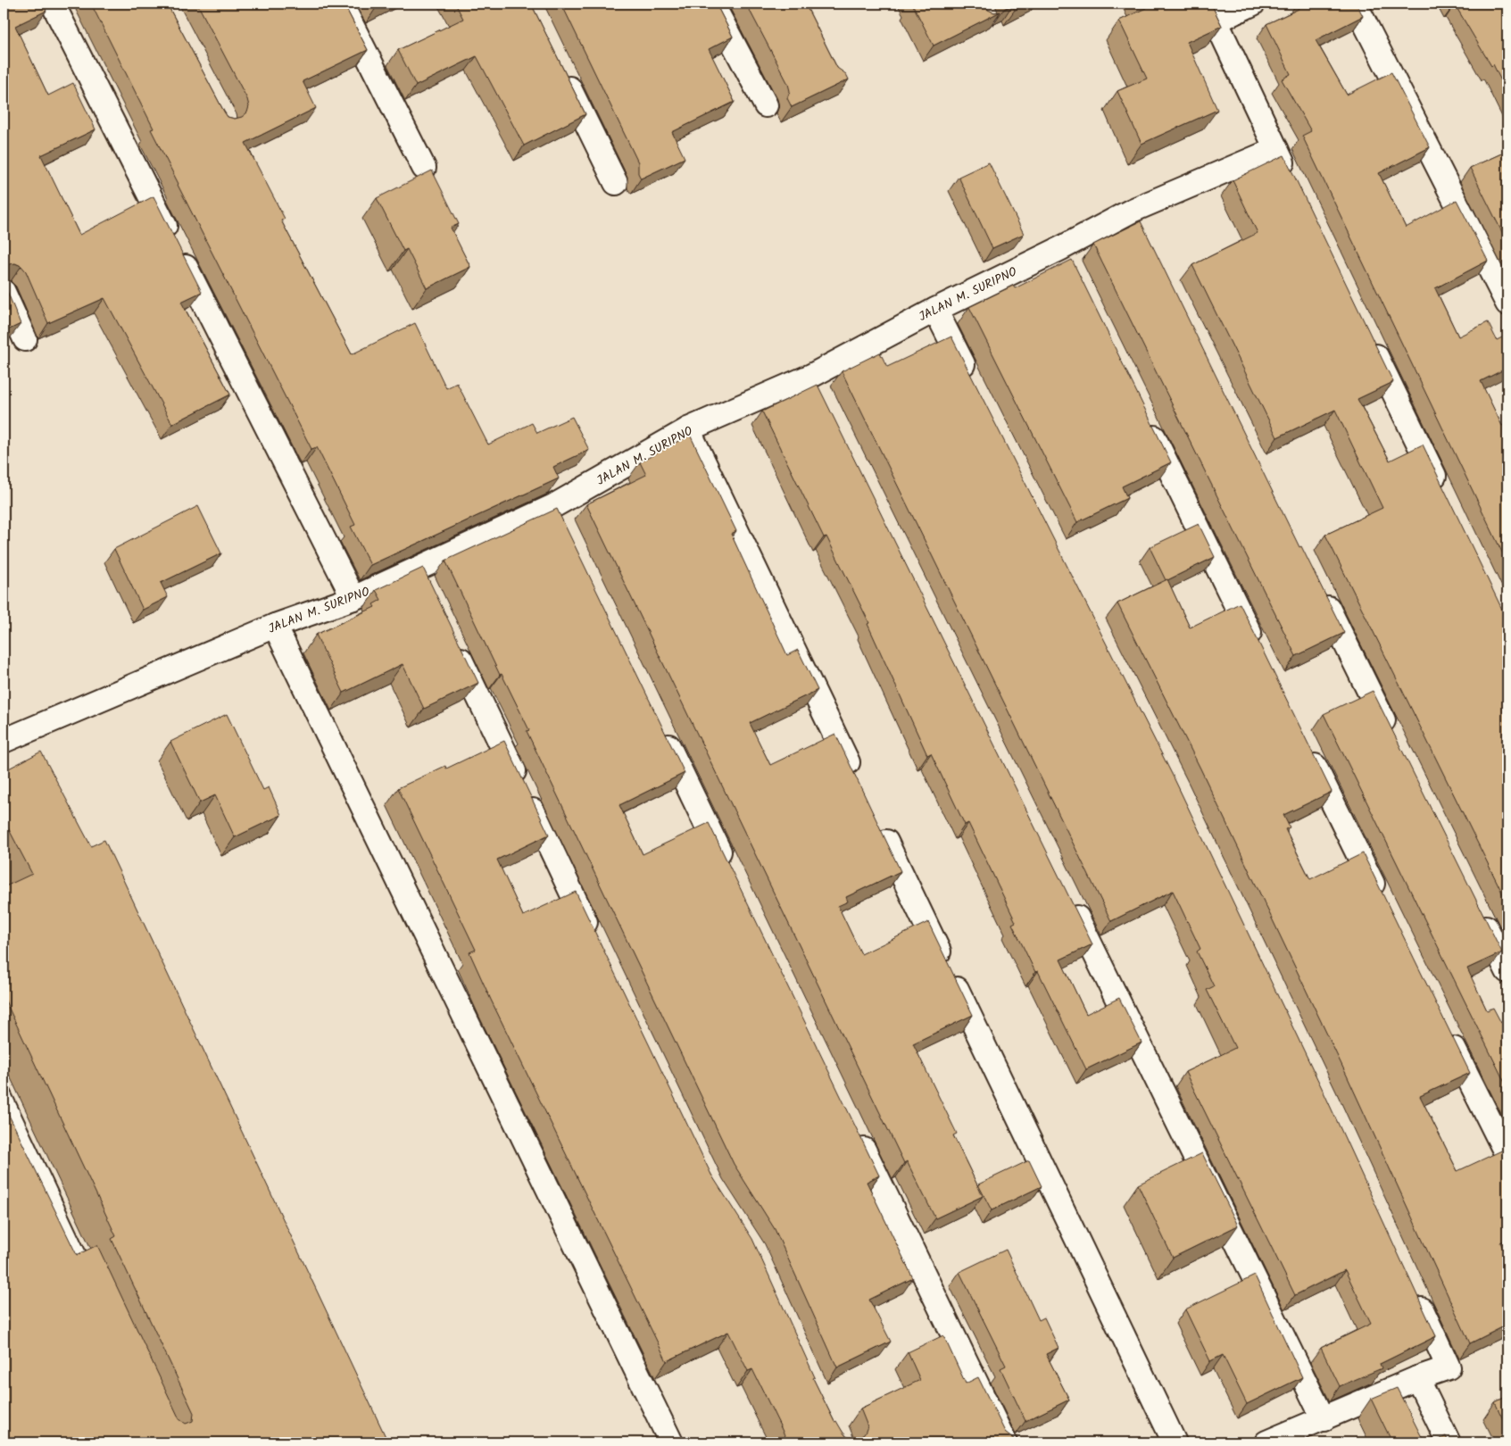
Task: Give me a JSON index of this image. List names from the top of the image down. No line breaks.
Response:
{"streets":{"street":["JALAN M. SURIPNO"]}}
